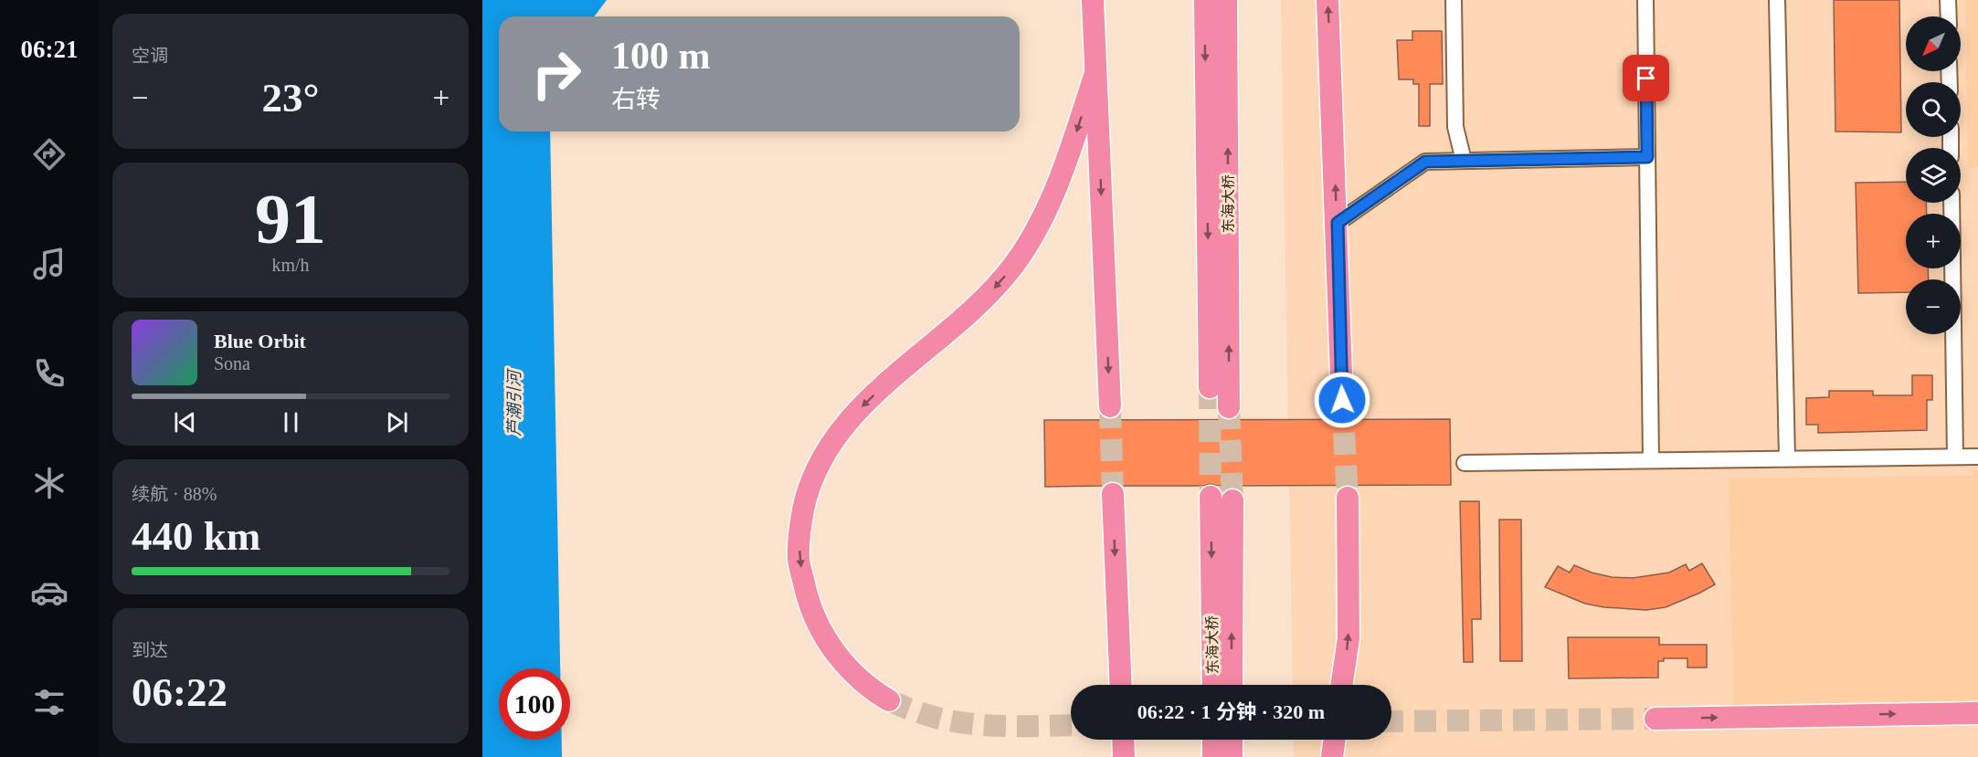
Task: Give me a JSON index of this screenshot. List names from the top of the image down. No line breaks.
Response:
{"streets":{"highway":["东海大桥"]},"water":["芦潮引河"],"north":"bottom left","page":{"tabs":"06:21","tile":["空调",["91","km/h"],["续航 · 88%","440 km"],["到达","06:22"]],"map_buttons":["+","−"],"turn":["100 m","右转"],"heat":["−","23°","+"],"song":["Blue Orbit","Sona"],"limit":"100","trip":"06:22 · 1 分钟 · 320 m"}}
